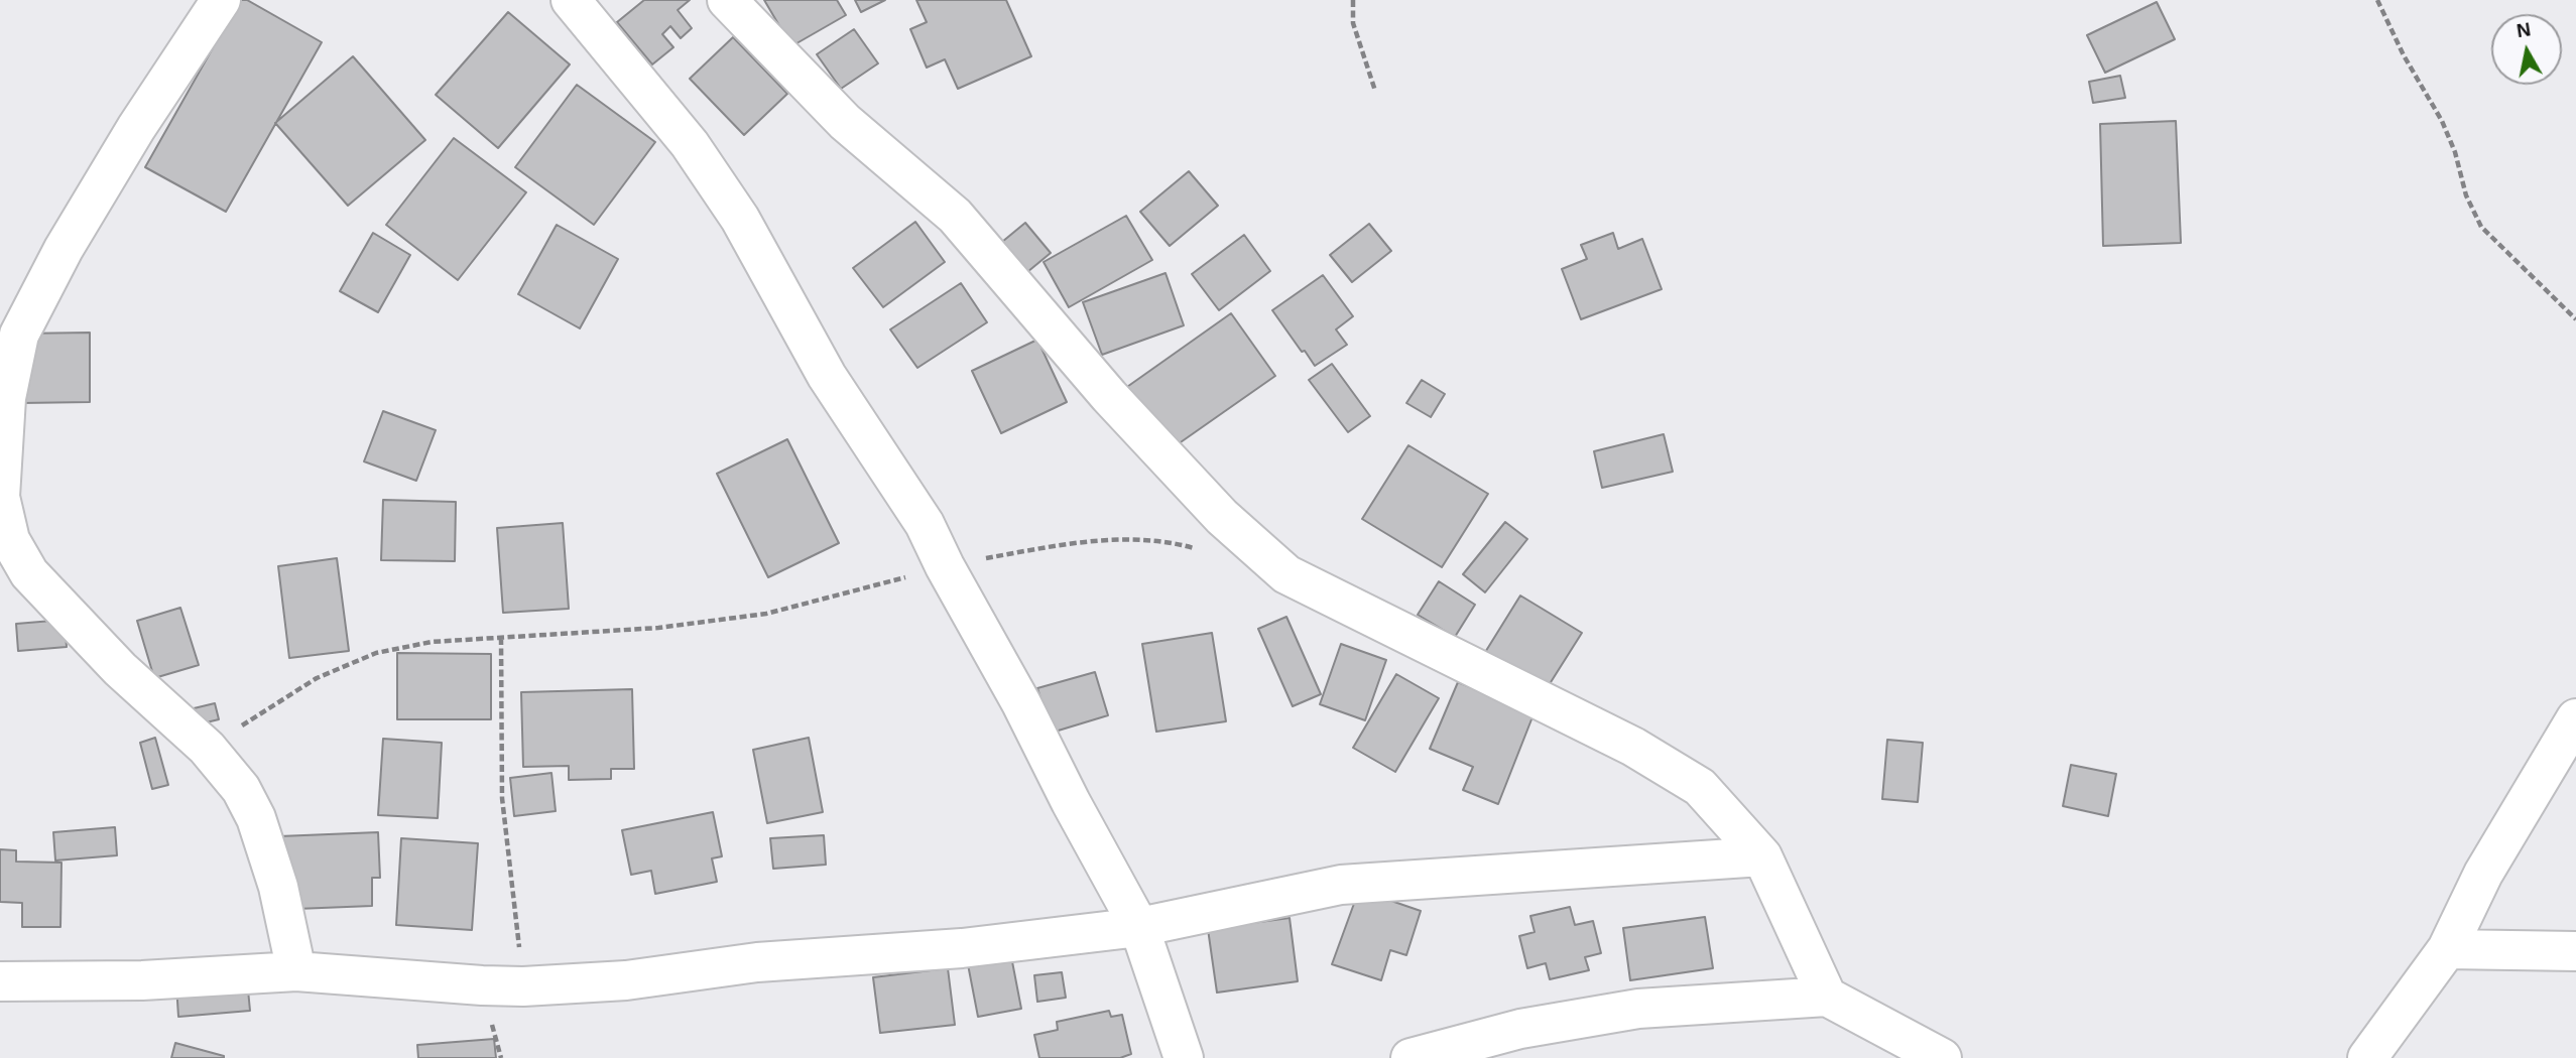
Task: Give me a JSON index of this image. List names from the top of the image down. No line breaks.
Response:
{"north":"top"}
